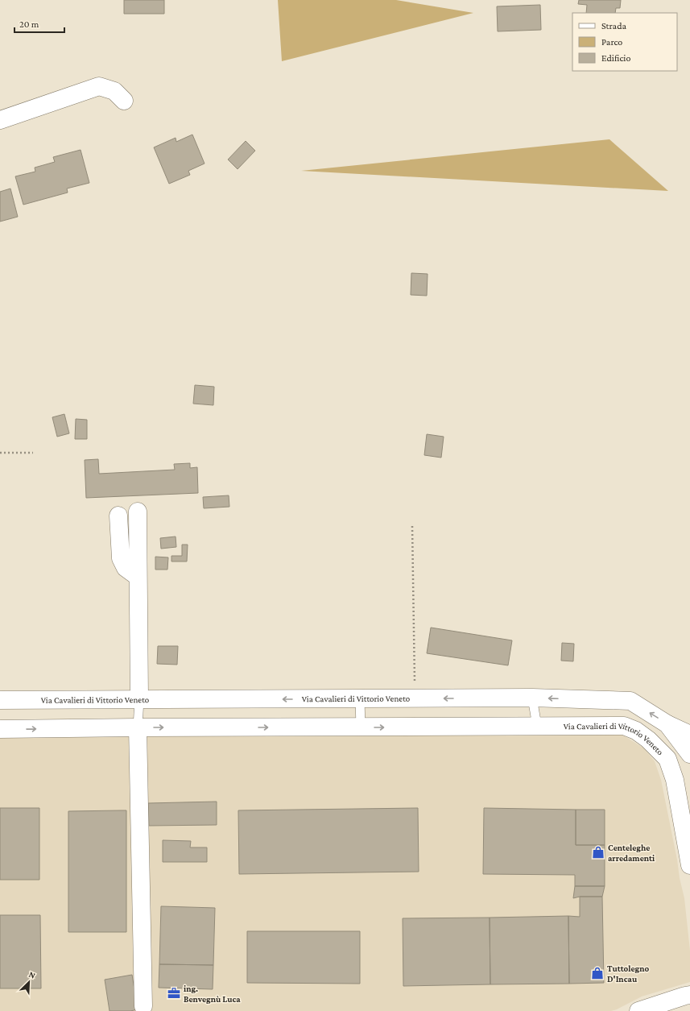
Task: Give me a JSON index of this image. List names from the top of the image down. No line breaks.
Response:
{"streets":{"street":["Via Cavalieri di Vittorio Veneto"]},"places":{"shop":["Centeleghe arredamenti","Tuttolegno D'Incau"],"office":["ing. Benvegnù Luca"]},"legend":["Strada","Parco","Edificio"],"scale_bar":"20 m","north":"top right"}
